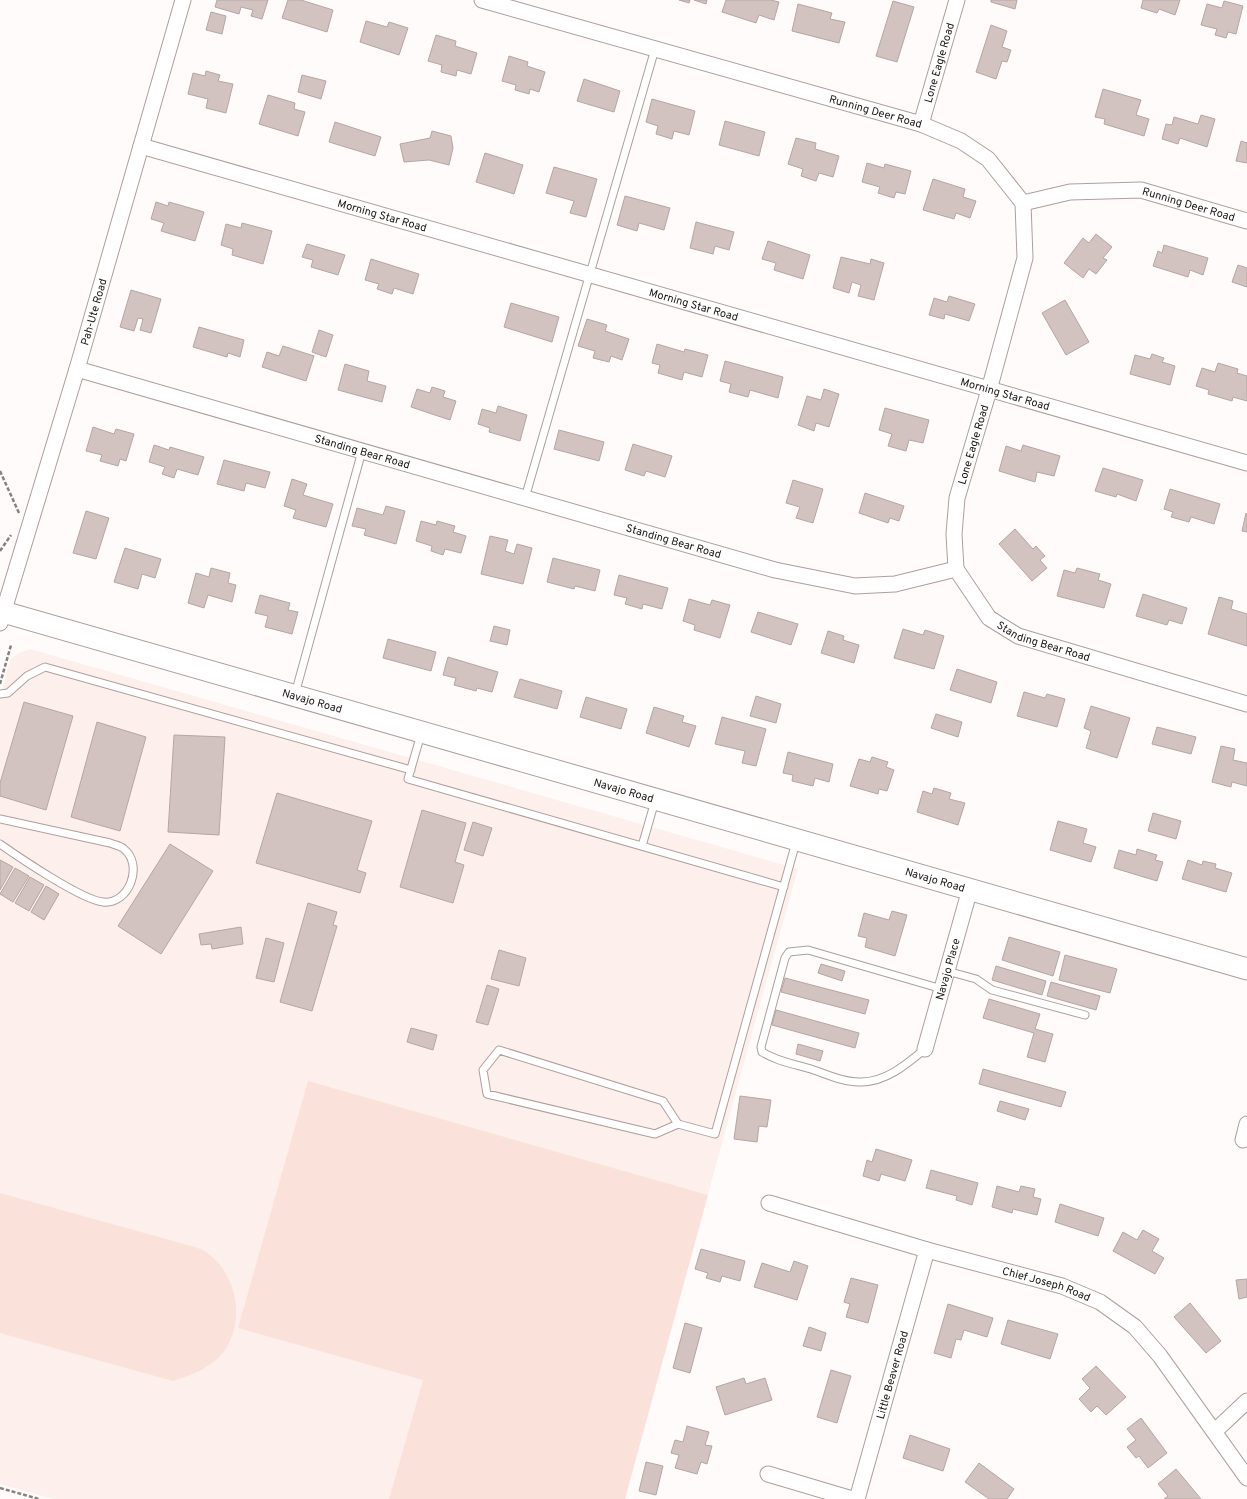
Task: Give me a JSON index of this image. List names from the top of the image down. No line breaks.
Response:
{"streets":{"main road":["Navajo Road"],"street":["Lone Eagle Road","Running Deer Road","Morning Star Road","Pah-Ute Road","Standing Bear Road","Navajo Place","Chief Joseph Road","Little Beaver Road"]},"crossings":[["Lone Eagle Road","Running Deer Road"],["Lone Eagle Road","Morning Star Road"],["Lone Eagle Road","Standing Bear Road"],["Morning Star Road","Pah-Ute Road"],["Pah-Ute Road","Standing Bear Road"],["Pah-Ute Road","Navajo Road"],["Navajo Road","Navajo Place"],["Chief Joseph Road","Little Beaver Road"]]}
